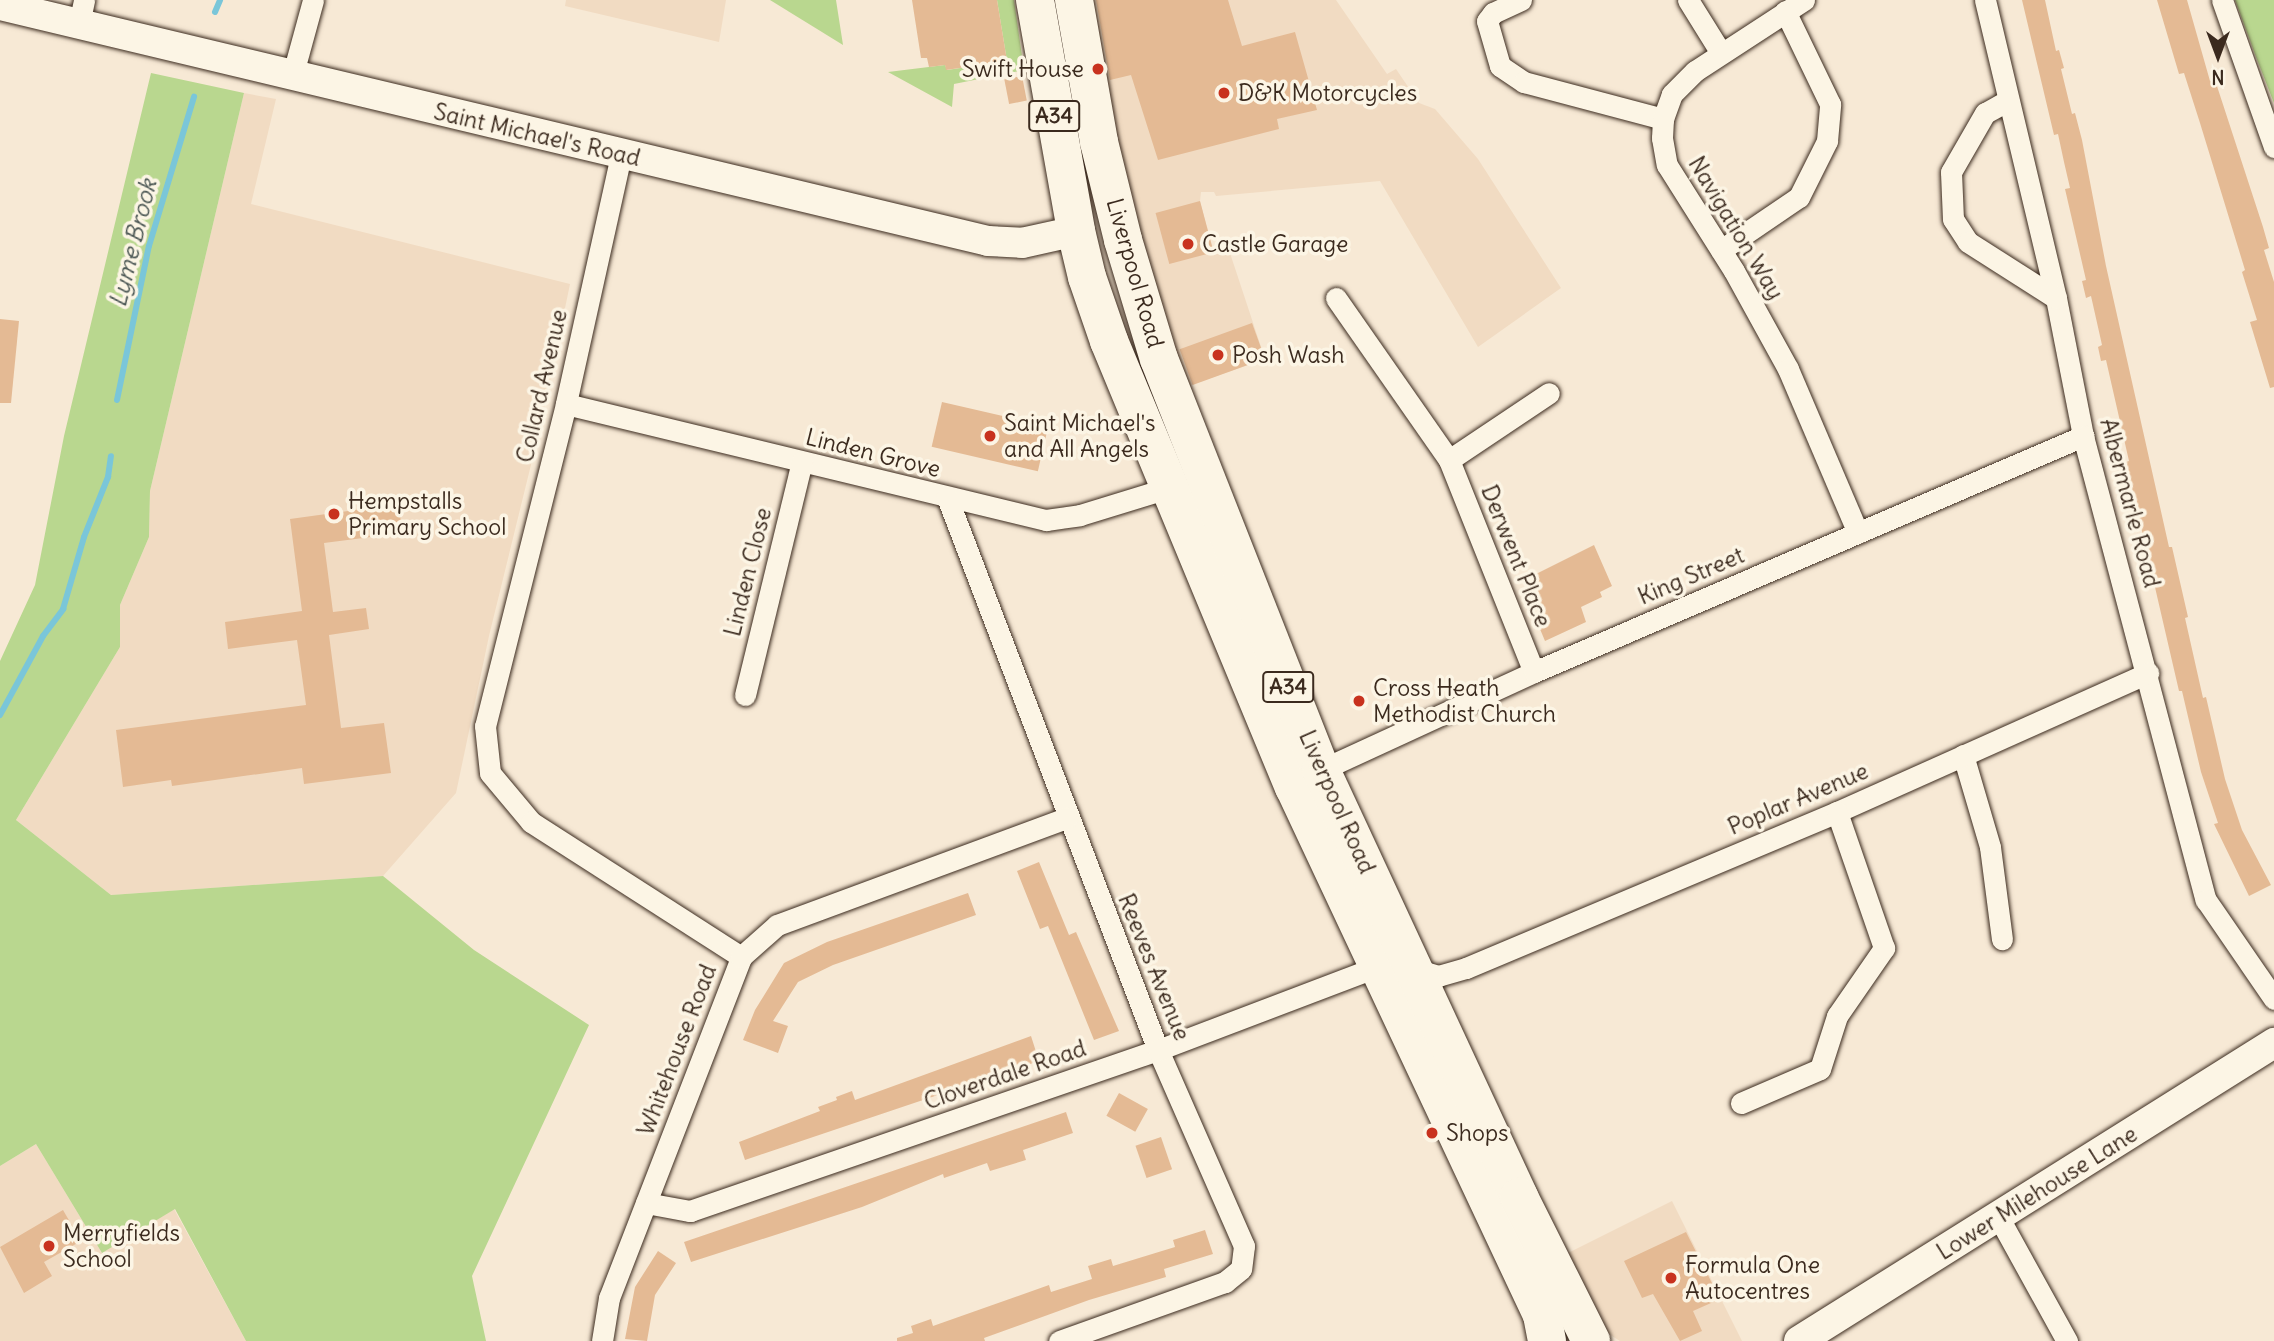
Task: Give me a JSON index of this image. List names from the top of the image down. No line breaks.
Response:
{"streets":{"highway":["A34","Liverpool Road"],"street":["Saint Michael's Road","Navigation Way","Collard Avenue","Linden Grove","Albermarle Road","Derwent Place","Linden Close","King Street","Poplar Avenue","Reeves Avenue","Whitehouse Road","Cloverdale Road","Lower Milehouse Lane"]},"crossings":[["A34","Saint Michael's Road"],["A34","Liverpool Road"],["Saint Michael's Road","Liverpool Road"],["Saint Michael's Road","Collard Avenue"],["Navigation Way","King Street"],["Liverpool Road","Linden Grove"],["Liverpool Road","King Street"],["Liverpool Road","Poplar Avenue"],["Liverpool Road","Cloverdale Road"],["Collard Avenue","Linden Grove"],["Collard Avenue","Whitehouse Road"],["Linden Grove","Linden Close"],["Linden Grove","Reeves Avenue"],["Albermarle Road","King Street"],["Albermarle Road","Poplar Avenue"],["Derwent Place","King Street"],["Poplar Avenue","Cloverdale Road"],["Reeves Avenue","Whitehouse Road"],["Reeves Avenue","Cloverdale Road"],["Whitehouse Road","Cloverdale Road"]],"water":["Lyme Brook"],"places":["Swift House","D&K Motorcycles","Castle Garage","Posh Wash","Saint Michael's and All Angels","Hempstalls Primary School","Cross Heath Methodist Church","Shops","Merryfields School","Formula One Autocentres"],"north":"bottom"}
